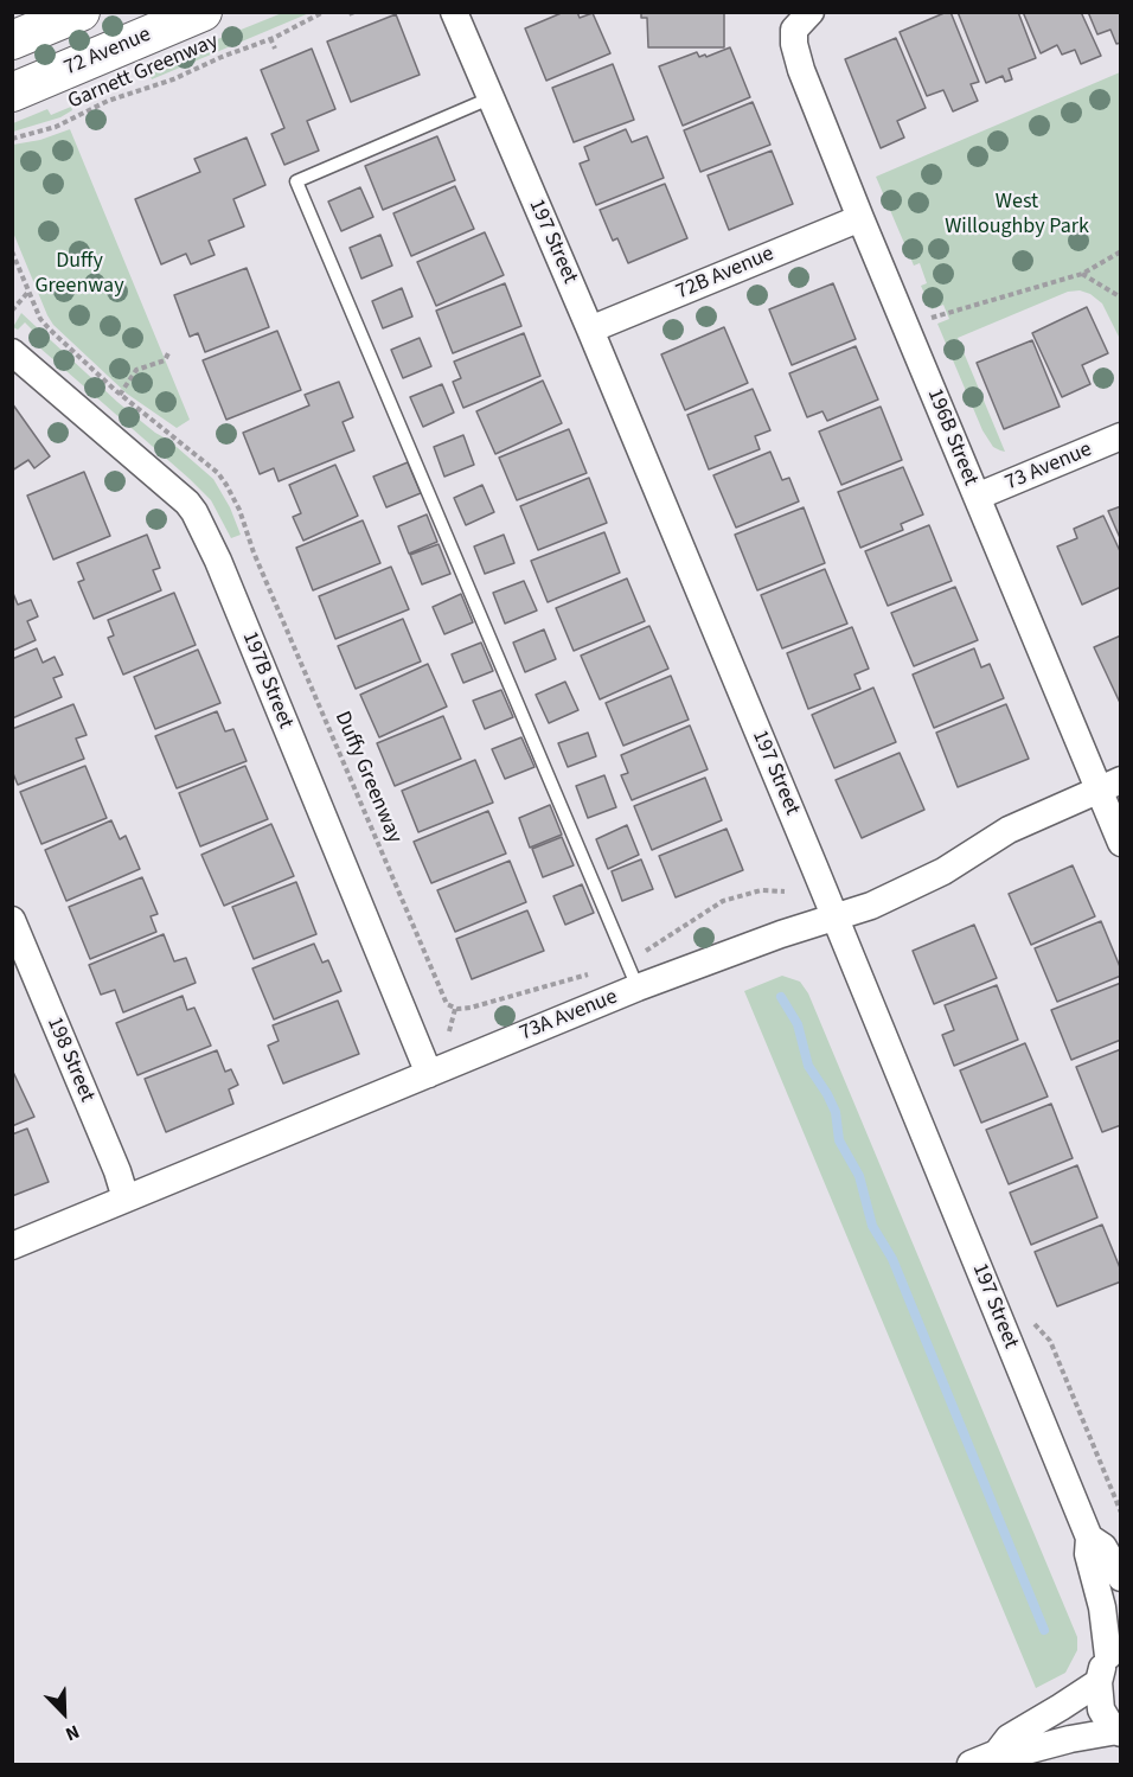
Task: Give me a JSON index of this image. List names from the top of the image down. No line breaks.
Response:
{"streets":{"main road":["72 Avenue"],"street":["197 Street","72B Avenue","196B Street","73 Avenue","197B Street","73A Avenue","198 Street"],"path":["Garnett Greenway","Duffy Greenway"]},"crossings":[["197 Street","72B Avenue"],["197 Street","73A Avenue"],["72B Avenue","196B Street"],["196B Street","73 Avenue"],["196B Street","73A Avenue"],["197B Street","73A Avenue"],["73A Avenue","198 Street"]],"parks":["West Willoughby Park","Duffy Greenway"],"north":"bottom right"}
